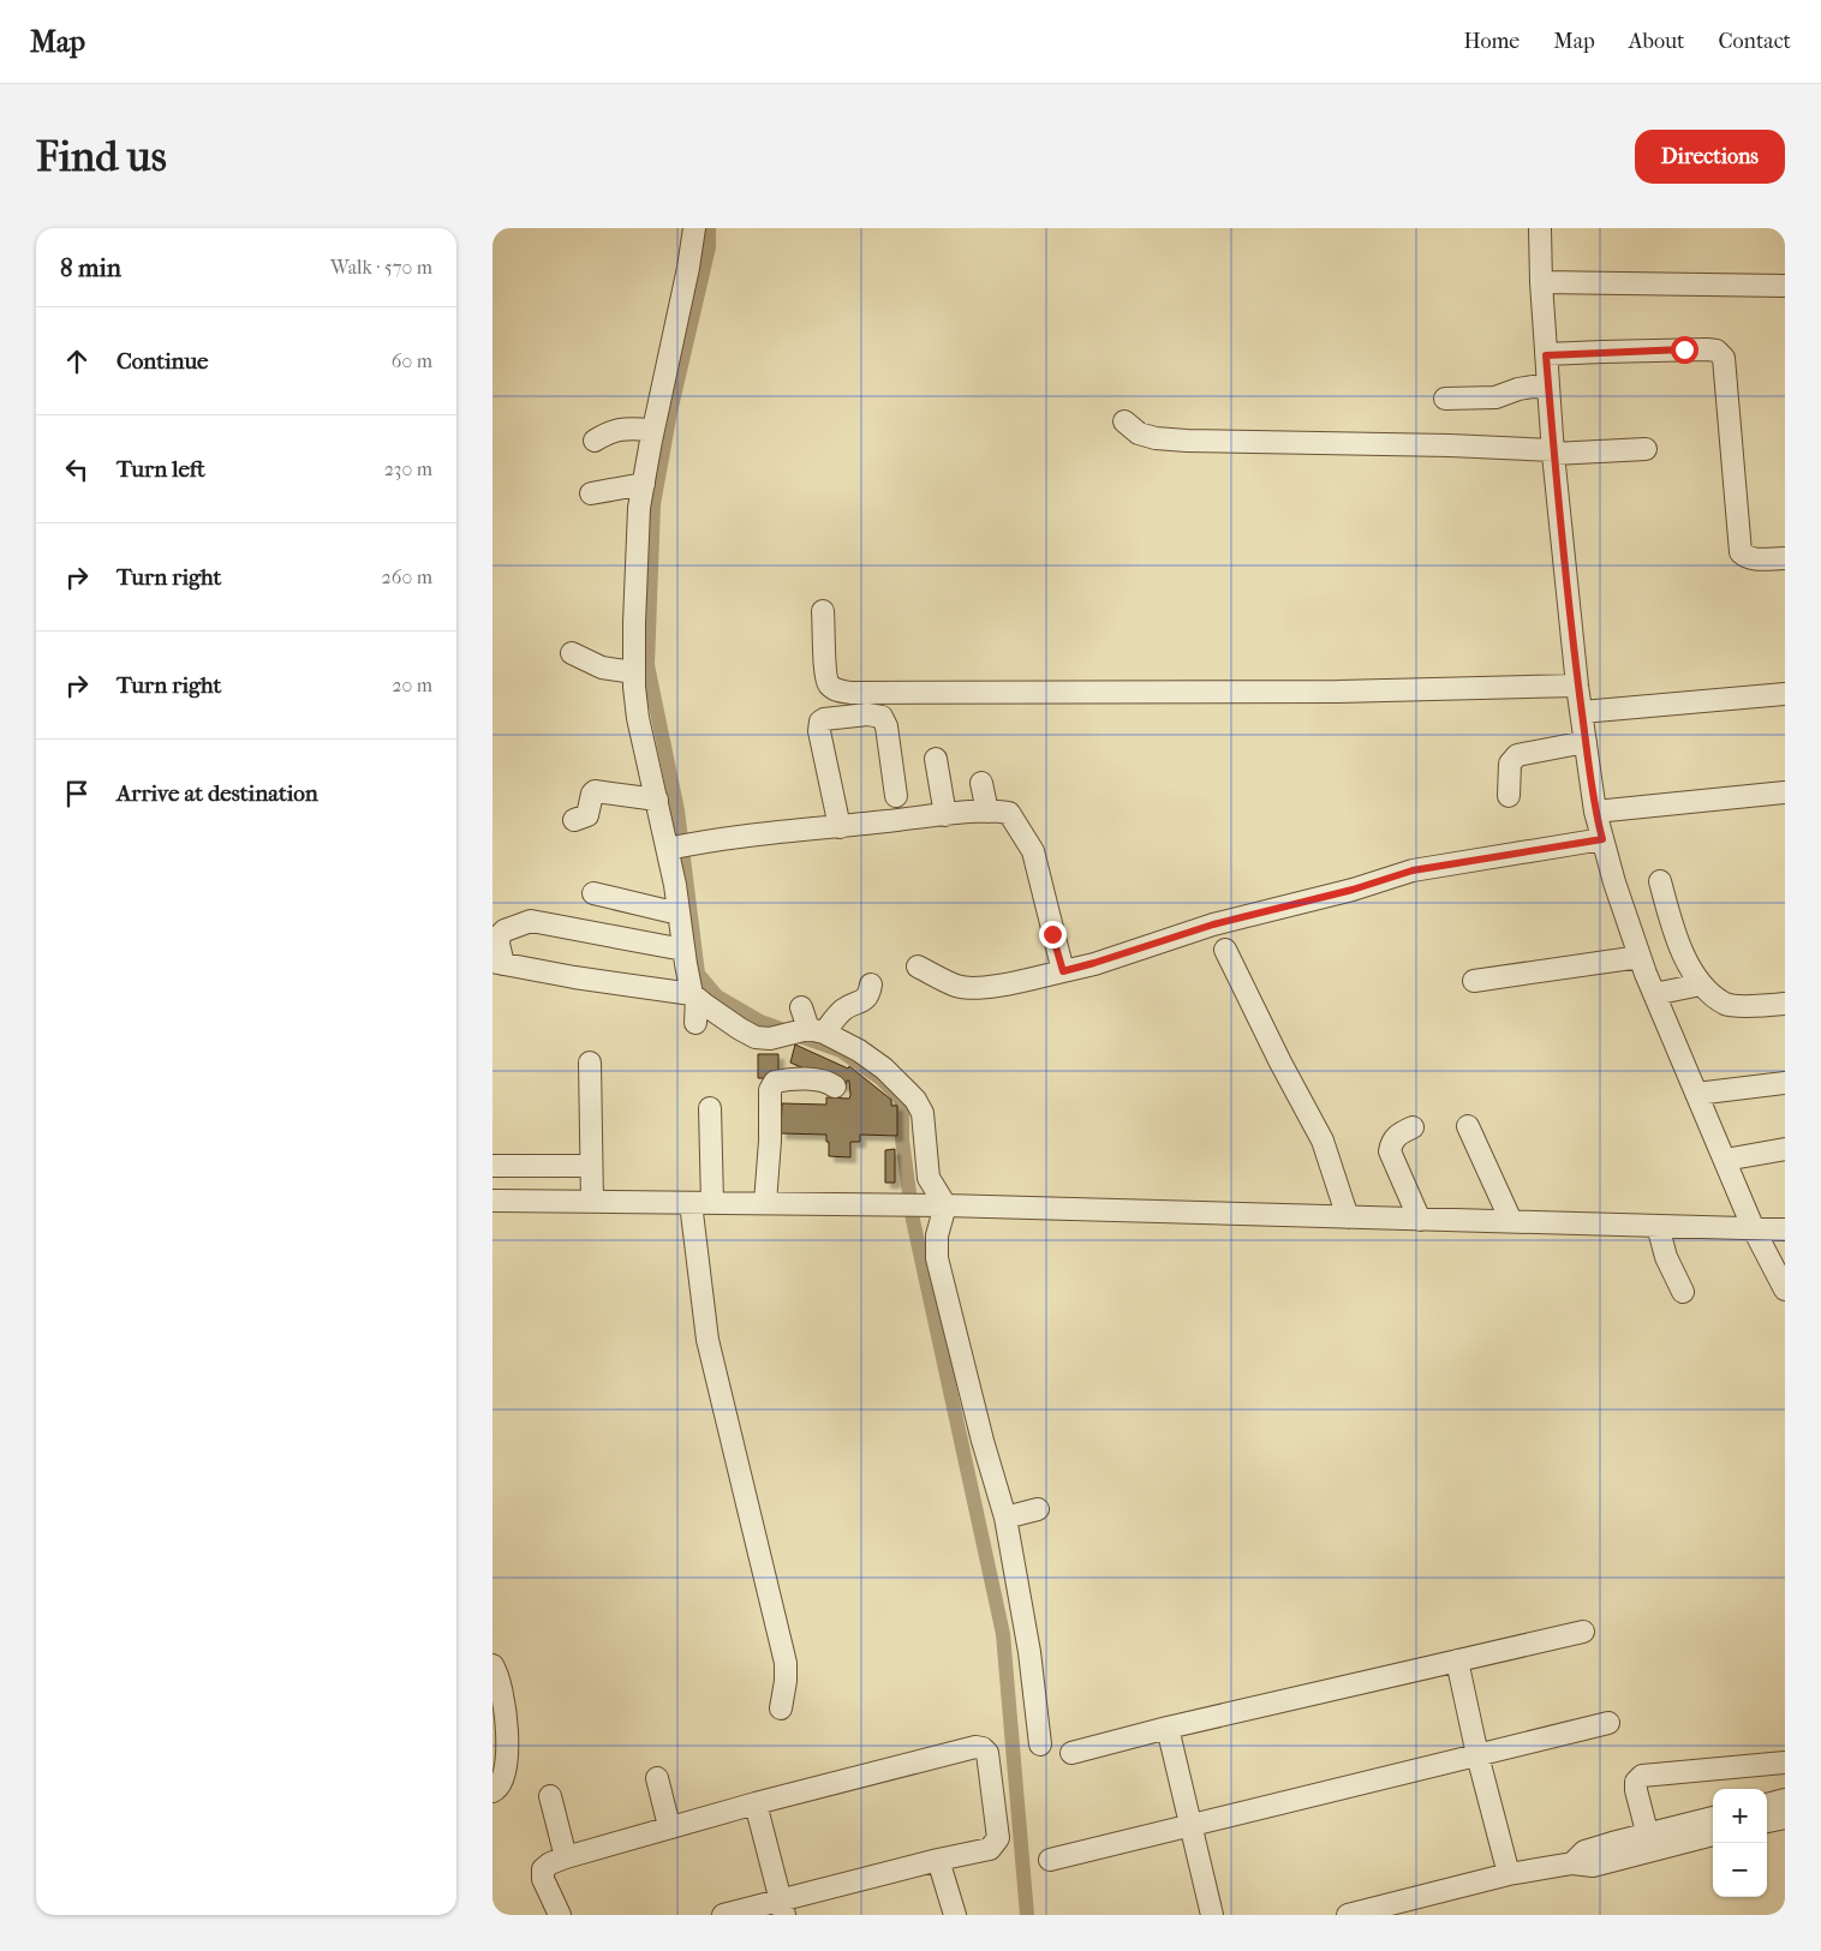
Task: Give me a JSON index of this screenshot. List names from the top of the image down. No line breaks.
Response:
{"page":{"header":"Map","nav":["Home","Map","About","Contact"],"buttons":"Directions","title":"Find us","heading":["8 min","Walk · 570 m"],"list":[["Continue","60 m"],["Turn left","230 m"],["Turn right","260 m"],["Turn right","20 m"],"Arrive at destination"],"map_buttons":["+","−"]}}
